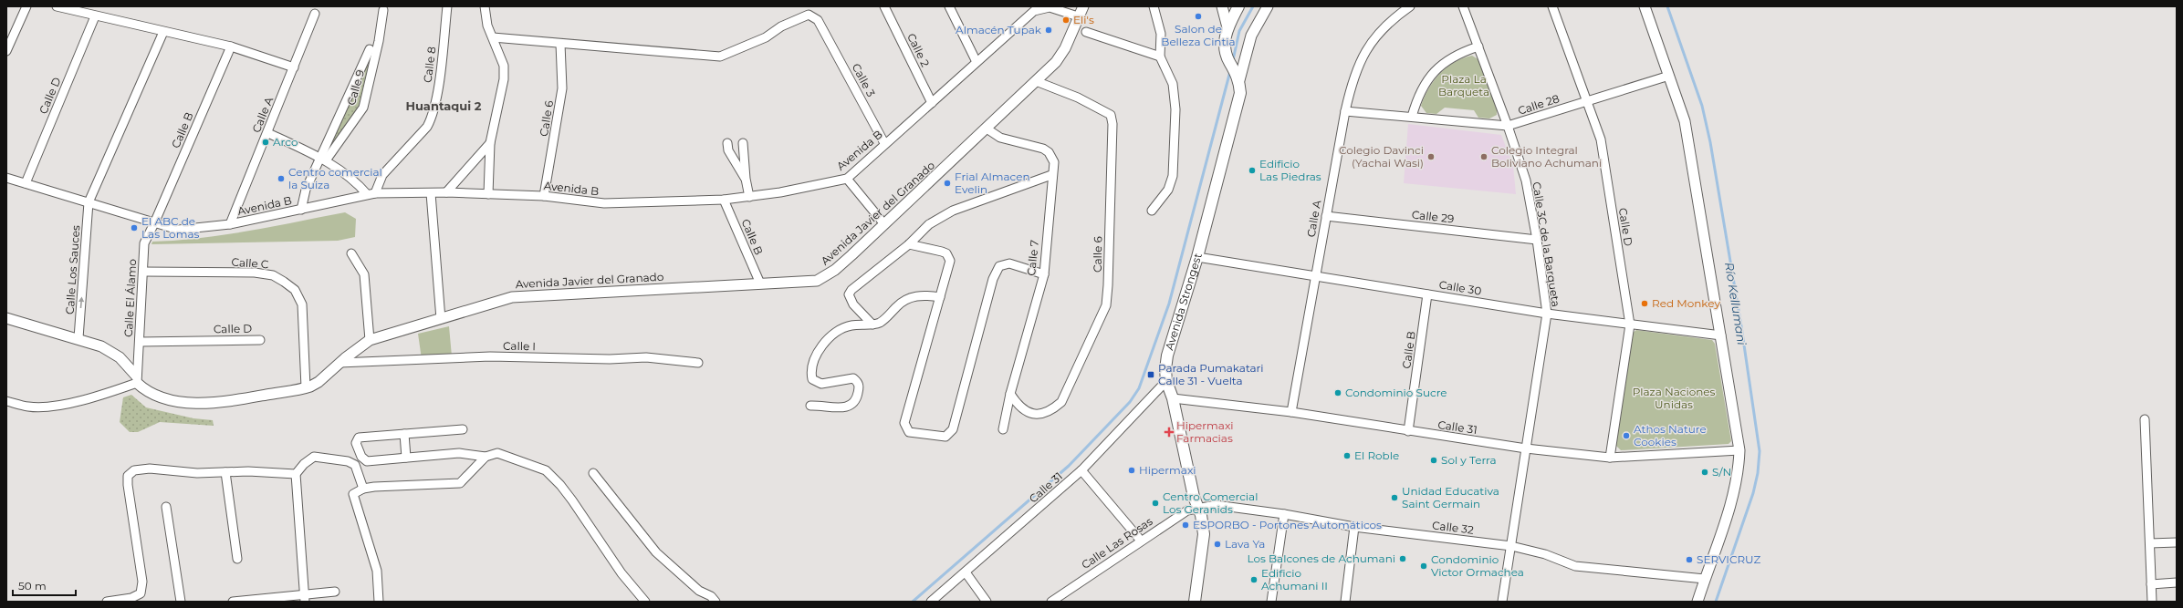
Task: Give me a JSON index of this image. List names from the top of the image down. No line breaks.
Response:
{"streets":{"main road":["Avenida Strongest"],"street":["Calle 2","Calle 8","Calle 3","Calle 9","Calle D","Calle 28","Calle A","Calle 6","Calle B","Avenida B","Avenida Javier del Granado","Calle 29","Calle 3C de la Barqueta","Calle 7","Calle C","Calle Los Sauces","Calle 30","Calle El Álamo","Calle I","Calle 31","Calle 32","Calle Las Rosas"]},"crossings":[["Calle 2","Avenida B"],["Calle 8","Avenida B"],["Calle 3","Calle 6"],["Calle 3","Avenida B"],["Calle D","Calle 28"],["Calle D","Avenida B"],["Calle D","Calle 30"],["Calle D","Calle El Álamo"],["Calle D","Calle 31"],["Calle 28","Calle A"],["Calle 28","Calle 3C de la Barqueta"],["Calle A","Avenida B"],["Calle A","Calle 29"],["Calle A","Calle 30"],["Calle A","Calle 31"],["Calle 6","Avenida B"],["Calle 6","Avenida Javier del Granado"],["Calle 6","Calle 7"],["Calle B","Avenida B"],["Calle B","Avenida Javier del Granado"],["Calle B","Calle 30"],["Calle B","Calle El Álamo"],["Calle B","Calle 31"],["Avenida B","Avenida Javier del Granado"],["Avenida B","Calle Los Sauces"],["Avenida B","Calle El Álamo"],["Avenida Javier del Granado","Calle 7"],["Avenida Javier del Granado","Calle C"],["Avenida Javier del Granado","Calle Los Sauces"],["Avenida Javier del Granado","Calle El Álamo"],["Avenida Javier del Granado","Calle I"],["Calle 29","Calle 3C de la Barqueta"],["Calle 3C de la Barqueta","Calle 30"],["Calle 3C de la Barqueta","Calle 31"],["Calle 3C de la Barqueta","Calle 32"],["Calle C","Calle El Álamo"],["Calle 30","Avenida Strongest"],["Avenida Strongest","Calle 31"],["Avenida Strongest","Calle 32"],["Avenida Strongest","Calle Las Rosas"],["Calle 32","Calle Las Rosas"]],"one_way":["Calle Los Sauces"],"districts":["Huantaqui 2"],"water":["Río Kellumani"],"parks":["Plaza La Barqueta","Plaza Naciones Unidas"],"places":{"other":["Salon de Belleza Cintia","Eli's","Almacén Tupak","Arco","Colegio Davinci (Yachai Wasi)","Colegio Integral Boliviano Achumani","Edificio Las Piedras","Centro comercial la Suiza","Frial Almacen Evelin","El ABC de Las Lomas","Red Monkey","Condominio Sucre","Athos Nature Cookies","El Roble","Sol y Terra","Hipermaxi","S/N","Unidad Educativa Saint Germain","Centro Comercial Los Geranids","ESPORBO - Portones Automáticos","Lava Ya","Los Balcones de Achumani","SERVICRUZ","Condominio Victor Ormachea","Edificio Achumani II"],"transit":["Parada Pumakatari Calle 31 - Vuelta"],"health":["Hipermaxi Farmacias"]},"scale_bar":"50 m"}
